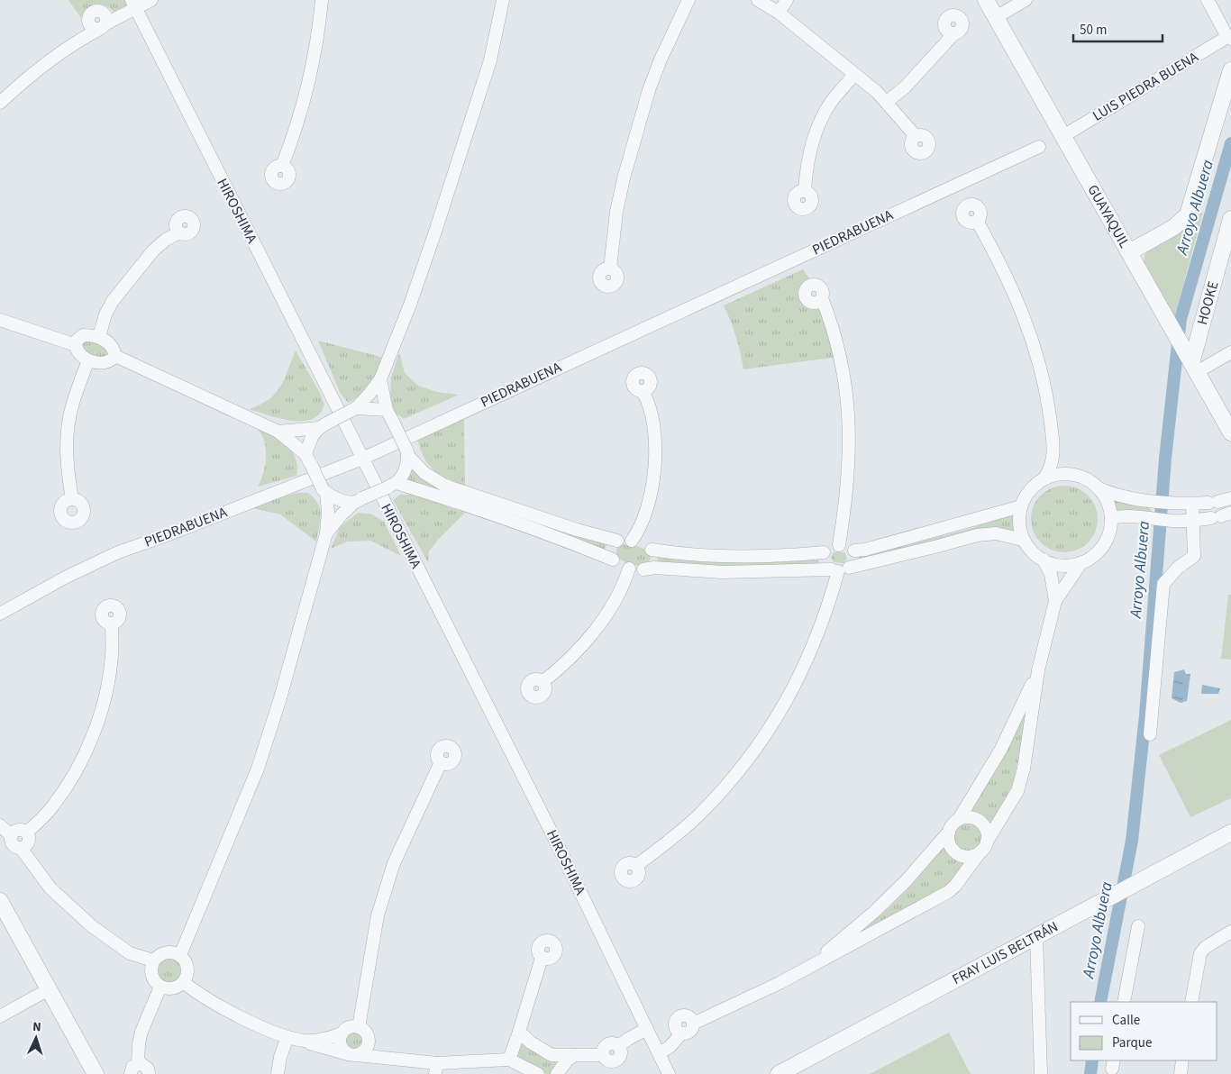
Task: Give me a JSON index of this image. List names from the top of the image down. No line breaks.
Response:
{"streets":{"street":["LUIS PIEDRA BUENA","HIROSHIMA","GUAYAQUIL","PIEDRABUENA","HOOKE","FRAY LUIS BELTRÁN"]},"crossings":[["LUIS PIEDRA BUENA","GUAYAQUIL"],["HIROSHIMA","PIEDRABUENA"],["GUAYAQUIL","HOOKE"]],"water":["Arroyo Albuera"],"legend":["Calle","Parque"],"scale_bar":"50 m","north":"top"}
